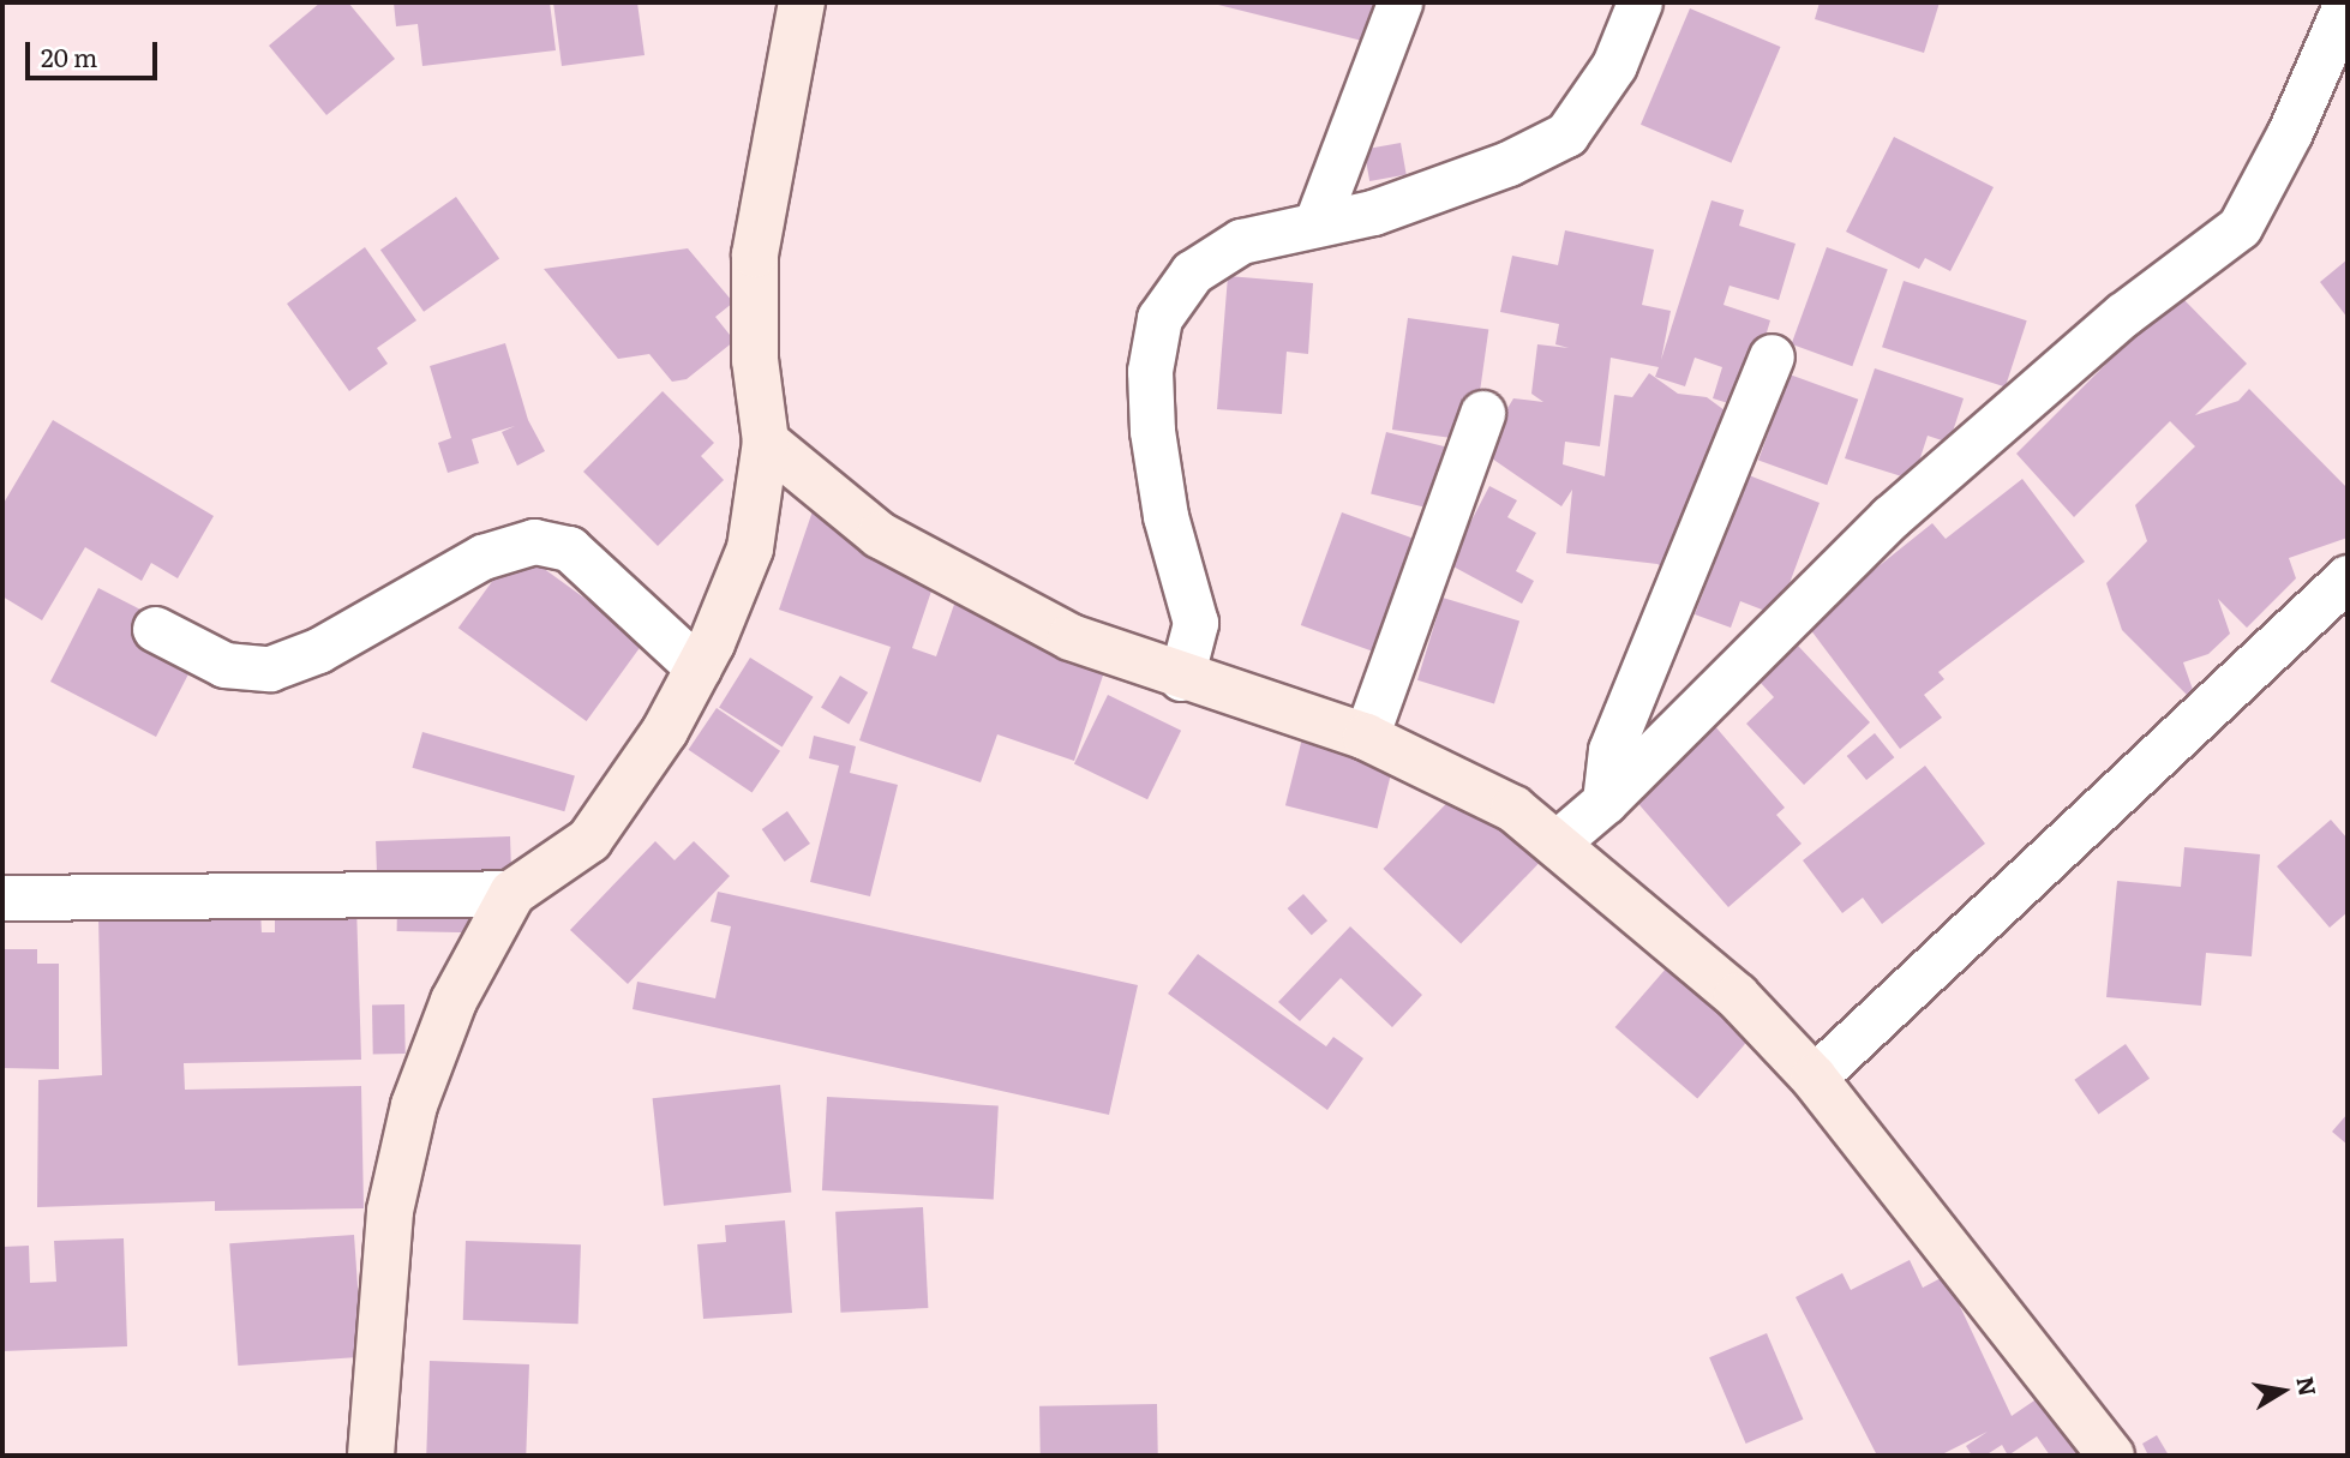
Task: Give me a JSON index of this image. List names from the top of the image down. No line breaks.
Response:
{"scale_bar":"20 m","north":"right"}
